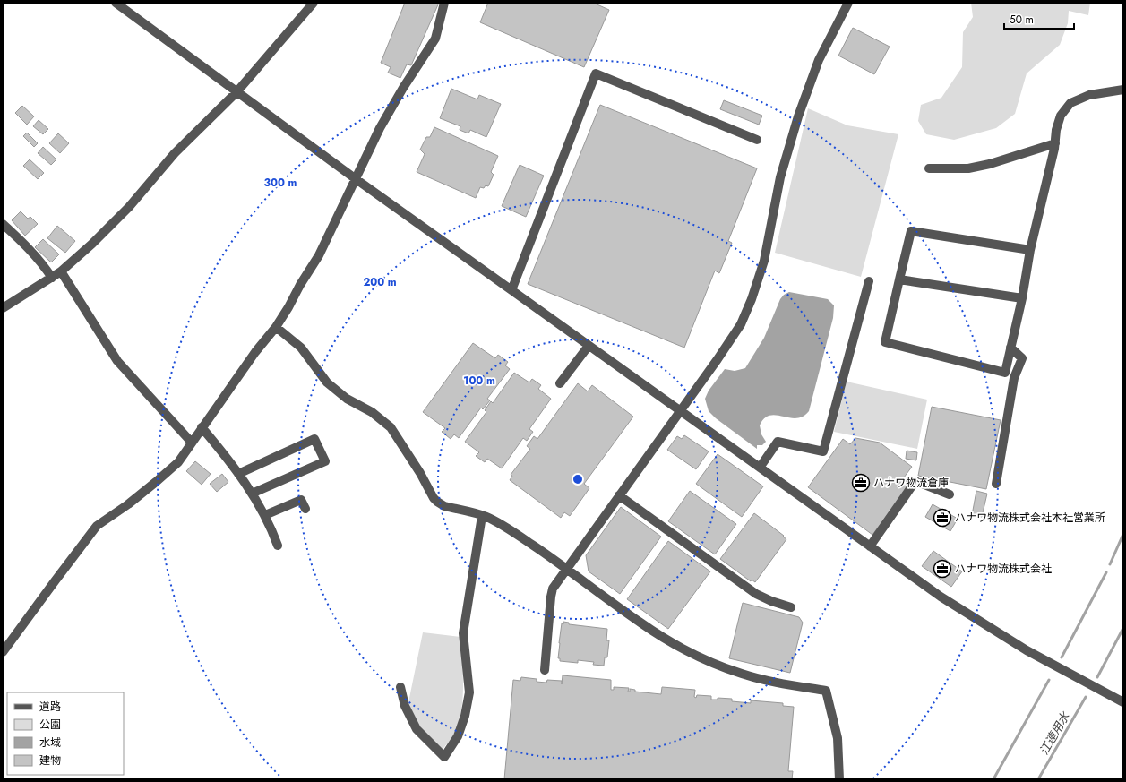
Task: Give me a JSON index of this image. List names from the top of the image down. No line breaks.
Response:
{"water":["江連用水"],"places":{"office":["ハナワ物流倉庫","ハナワ物流株式会社本社営業所","ハナワ物流株式会社"]},"legend":["道路","公園","水域","建物"],"scale_bar":"50 m","rings":["300 m","200 m","100 m"]}
